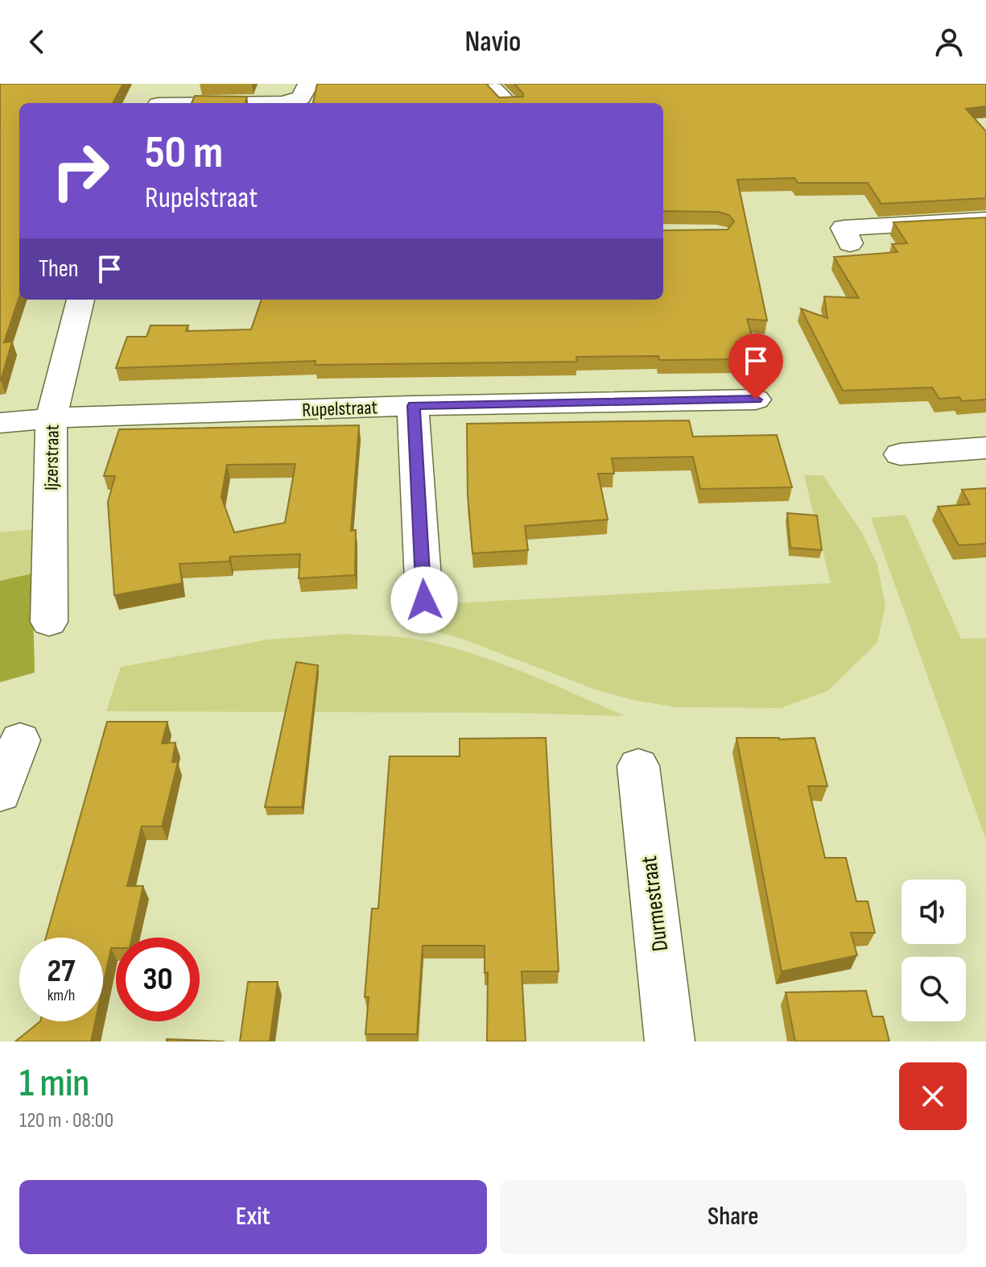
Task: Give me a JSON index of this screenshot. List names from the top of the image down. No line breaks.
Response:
{"streets":{"street":["Rupelstraat","Ijzerstraat","Durmestraat"]},"crossings":[["Rupelstraat","Ijzerstraat"]],"page":{"header":"Navio","turn":["50 m","Rupelstraat"],"then":"Then","speed":"27 km/h","limit":"30","heading":["1 min","120 m · 08:00"],"buttons":["Exit","Share"]}}
